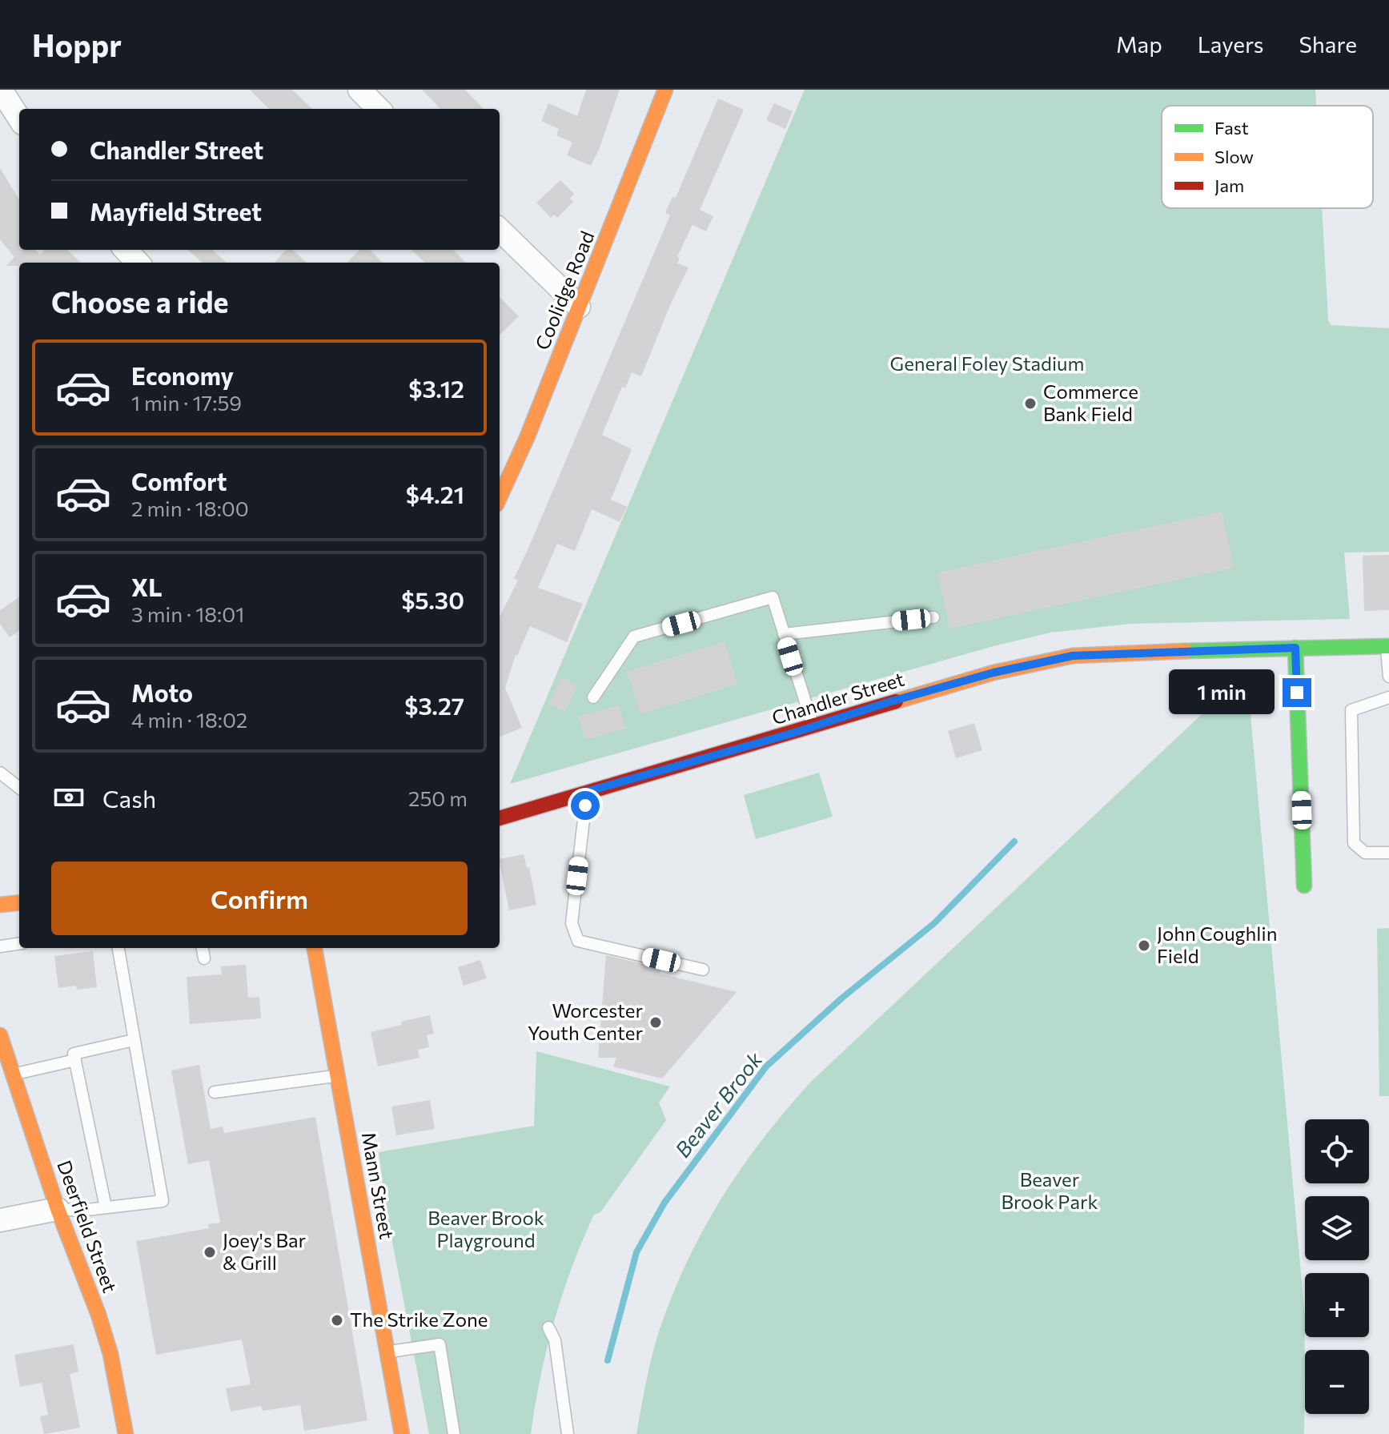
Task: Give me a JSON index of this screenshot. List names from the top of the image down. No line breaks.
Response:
{"streets":{"street":["Coolidge Road","Chandler Street","Mann Street","Deerfield Street"]},"water":["Beaver Brook"],"parks":["General Foley Stadium","Beaver Brook Park","Beaver Brook Playground"],"places":["Commerce Bank Field","John Coughlin Field","Worcester Youth Center","Joey's Bar & Grill","The Strike Zone"],"legend":["Fast","Slow","Jam"],"page":{"header":"Hoppr","nav":["Map","Layers","Share"],"banner":["Chandler Street","Mayfield Street"],"heading":"Choose a ride","list":[{"name":"Economy","note":"1 min · 17:59","value":"$3.12"},{"name":"Comfort","note":"2 min · 18:00","value":"$4.21"},{"name":"XL","note":"3 min · 18:01","value":"$5.30"},{"name":"Moto","note":"4 min · 18:02","value":"$3.27"}],"bubble":"1 min","pay":["Cash","250 m"],"buttons":"Confirm","map_buttons":["+","−"]}}
